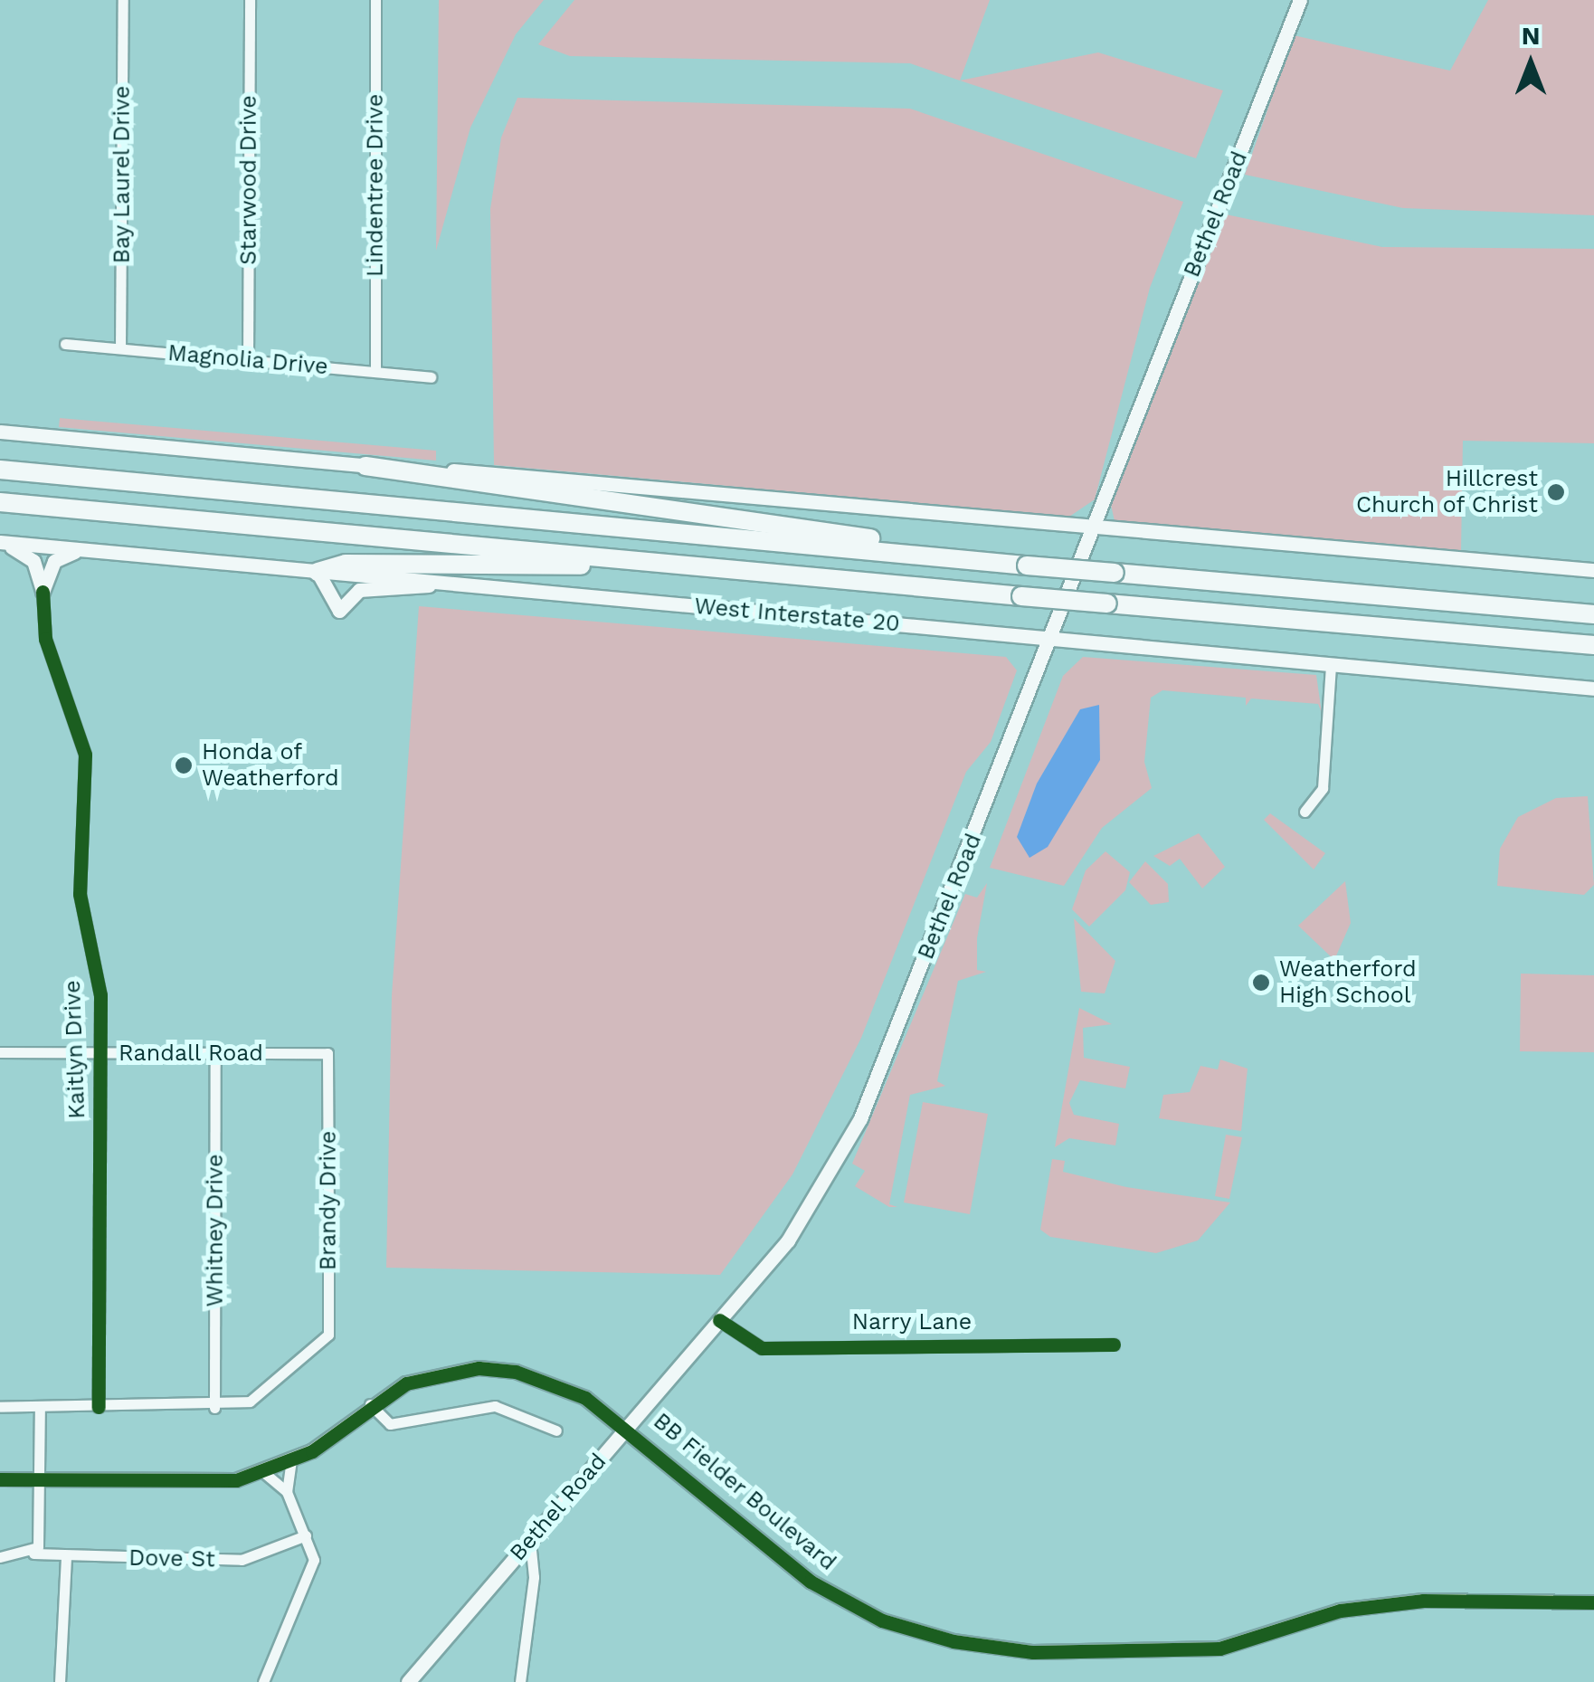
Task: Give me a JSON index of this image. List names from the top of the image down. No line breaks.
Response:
{"streets":{"main road":["Bethel Road","West Interstate 20","Kaitlyn Drive"],"street":["Bay Laurel Drive","Starwood Drive","Lindentree Drive","Magnolia Drive","Randall Road","Brandy Drive","Whitney Drive","Narry Lane","BB Fielder Boulevard","Dove St"]},"crossings":[["Bay Laurel Drive","Magnolia Drive"],["Starwood Drive","Magnolia Drive"],["Lindentree Drive","Magnolia Drive"],["Bethel Road","West Interstate 20"],["Bethel Road","Narry Lane"],["Bethel Road","BB Fielder Boulevard"],["West Interstate 20","Kaitlyn Drive"],["Kaitlyn Drive","Randall Road"],["Randall Road","Brandy Drive"],["Randall Road","Whitney Drive"],["Brandy Drive","Whitney Drive"]],"places":["Hillcrest Church of Christ","Honda of Weatherford","Weatherford High School"],"north":"top"}
